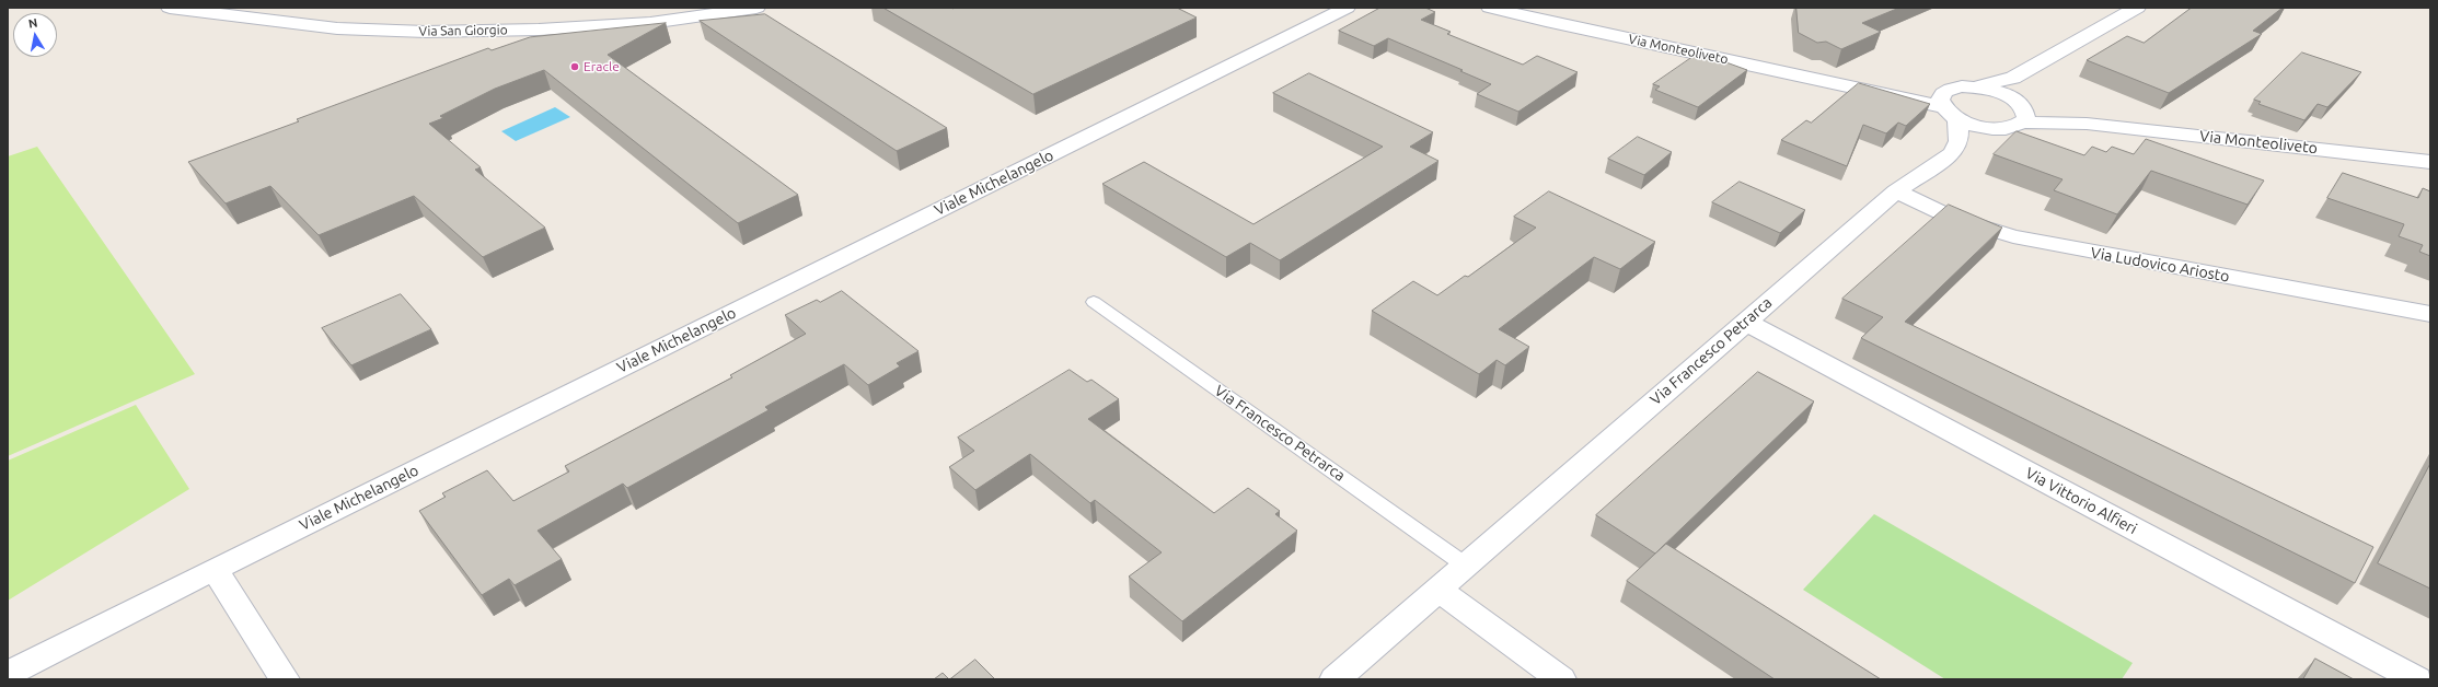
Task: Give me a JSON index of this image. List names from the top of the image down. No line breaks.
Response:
{"streets":{"street":["Via San Giorgio","Via Monteoliveto","Viale Michelangelo","Via Ludovico Ariosto","Via Francesco Petrarca","Via Vittorio Alfieri"]},"crossings":[["Via Monteoliveto","Via Francesco Petrarca"],["Via Ludovico Ariosto","Via Francesco Petrarca"],["Via Francesco Petrarca","Via Vittorio Alfieri"]],"places":["Eracle"],"north":"top"}
